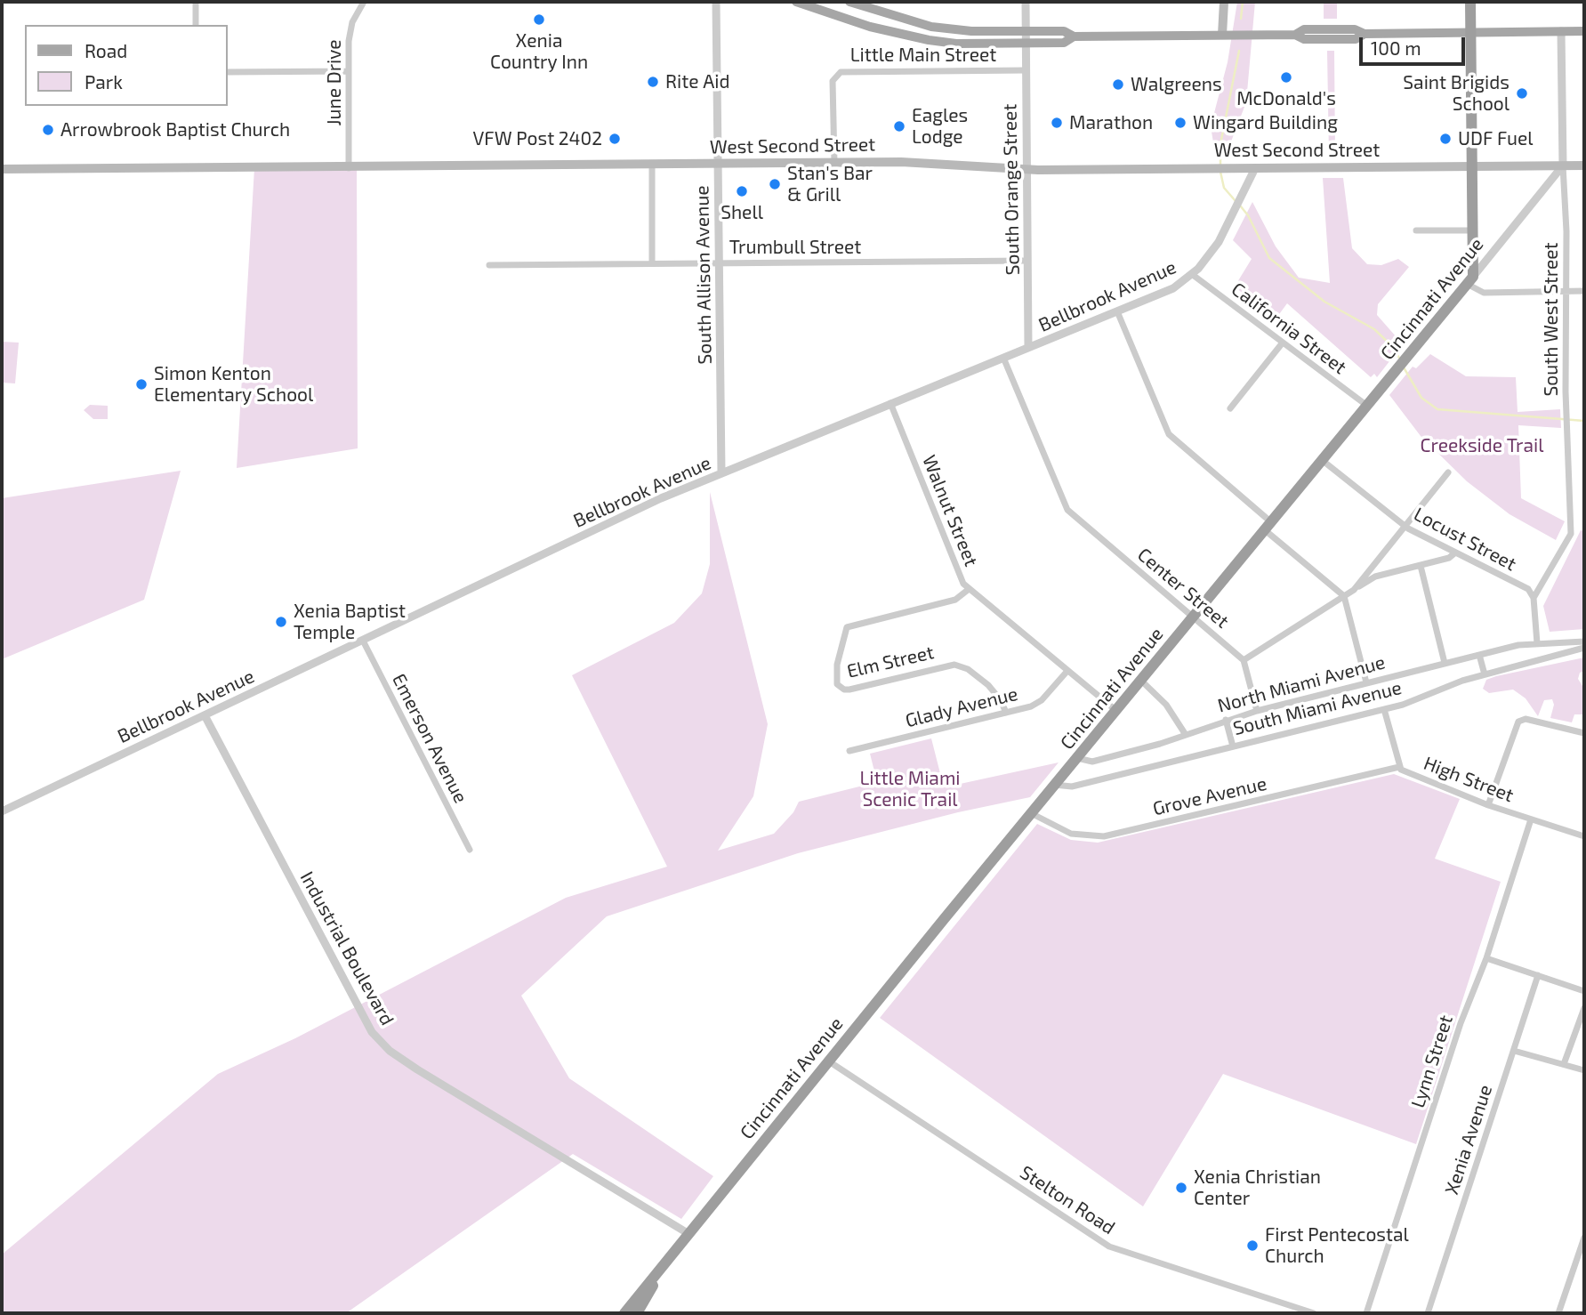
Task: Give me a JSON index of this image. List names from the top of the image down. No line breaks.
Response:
{"streets":{"highway":["Cincinnati Avenue"],"main road":["West Second Street"],"street":["Little Main Street","June Drive","South Orange Street","Trumbull Street","South Allison Avenue","Bellbrook Avenue","South West Street","California Street","Walnut Street","Locust Street","Center Street","Elm Street","North Miami Avenue","Glady Avenue","South Miami Avenue","Emerson Avenue","High Street","Grove Avenue","Industrial Boulevard","Lynn Street","Xenia Avenue","Stelton Road"]},"crossings":[["Little Main Street","West Second Street"],["Little Main Street","South Orange Street"],["June Drive","West Second Street"],["West Second Street","South Orange Street"],["West Second Street","South Allison Avenue"],["West Second Street","Bellbrook Avenue"],["West Second Street","Cincinnati Avenue"],["West Second Street","South West Street"],["South Orange Street","Trumbull Street"],["South Orange Street","Bellbrook Avenue"],["Trumbull Street","South Allison Avenue"],["South Allison Avenue","Bellbrook Avenue"],["Bellbrook Avenue","California Street"],["Bellbrook Avenue","Walnut Street"],["Bellbrook Avenue","Center Street"],["Bellbrook Avenue","Emerson Avenue"],["Bellbrook Avenue","Industrial Boulevard"],["Cincinnati Avenue","South West Street"],["Cincinnati Avenue","California Street"],["Cincinnati Avenue","Walnut Street"],["Cincinnati Avenue","Locust Street"],["Cincinnati Avenue","Center Street"],["Cincinnati Avenue","North Miami Avenue"],["Cincinnati Avenue","South Miami Avenue"],["Cincinnati Avenue","Grove Avenue"],["Cincinnati Avenue","Industrial Boulevard"],["Cincinnati Avenue","Stelton Road"],["South West Street","Locust Street"],["Walnut Street","Elm Street"],["Walnut Street","Glady Avenue"],["Elm Street","Glady Avenue"],["South Miami Avenue","High Street"],["High Street","Grove Avenue"],["High Street","Lynn Street"]],"parks":["Creekside Trail","Little Miami Scenic Trail"],"places":["Xenia Country Inn","McDonald's","Rite Aid","Walgreens","Saint Brigids School","Marathon","Wingard Building","Eagles Lodge","Arrowbrook Baptist Church","VFW Post 2402","UDF Fuel","Stan's Bar & Grill","Shell","Simon Kenton Elementary School","Xenia Baptist Temple","Xenia Christian Center","First Pentecostal Church"],"legend":["Road","Park"],"scale_bar":"100 m"}
